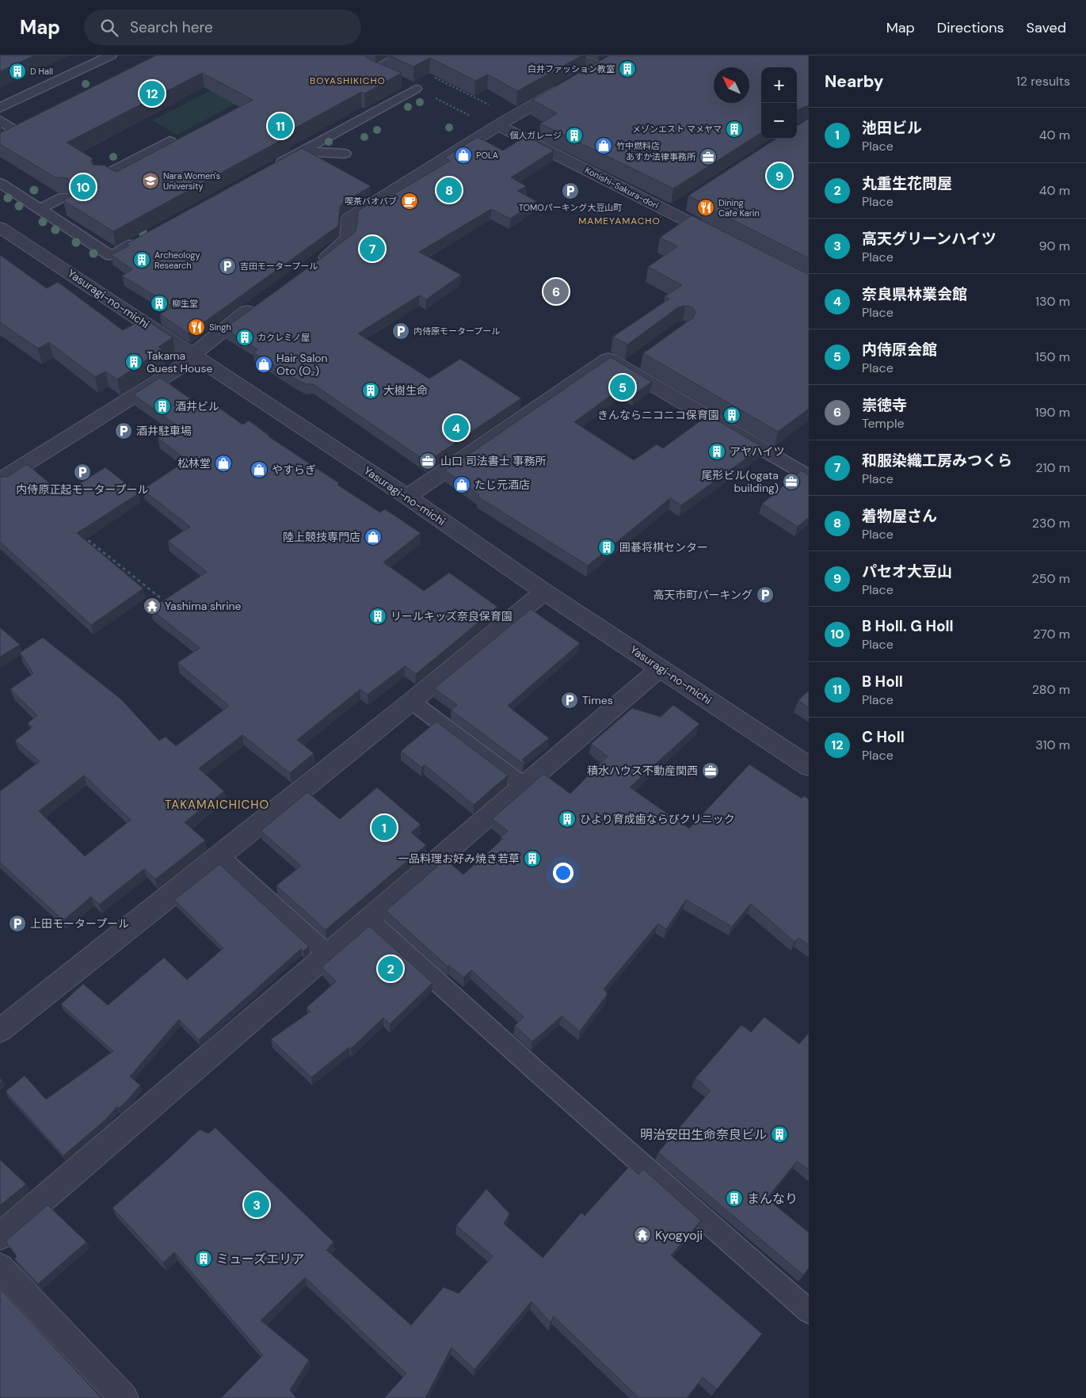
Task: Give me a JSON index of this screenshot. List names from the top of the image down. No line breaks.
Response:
{"streets":{"street":["Konishi-Sakura-dori","Yasuragi-no-michi"]},"districts":["BOYASHIKICHO","MAMEYAMACHO","TAKAMAICHICHO"],"places":{"building":["白井ファッション教室","D Hall","メゾンエスト マメヤマ","個人ガレージ","Archeology Research","柳生堂","カクレミノ屋","Takama Guest House","大樹生命","酒井ビル","きんならニコニコ保育園","アヤハイツ","囲碁将棋センター","リールキッズ奈良保育園","ひより育成歯ならびクリニック","一品料理お好み焼き若草","明治安田生命奈良ビル","まんなり","ミューズエリア"],"shop":["竹中燃料店","POLA","Hair Salon Oto (O₂)","松林堂","やすらぎ","たじ元酒店","陸上競技専門店"],"office":["あすか法律事務所","山口 司法書士 事務所","尾形ビル(ogata building)","積水ハウス不動産関西"],"school or university":["Nara Women's University"],"parking":["TOMOパーキング大豆山町","吉田モータープール","内侍原モータープール","酒井駐車場","内侍原正起モータープール","高天市町パーキング","Times","上田モータープール"],"cafe":["喫茶バオバブ"],"restaurant":["Dining Cafe Karin","Singh"],"temple":["Yashima shrine","Kyogyoji"]},"north":"top left","page":{"header":"Map","search":"Search here","nav":["Map","Directions","Saved"],"heading":["Nearby","12 results"],"map_buttons":["+","−"],"pins":["12","11","9","10","8","7","6","5","4","1","2","3"],"list":[{"mark":"1","name":"池田ビル","note":"Place","value":"40 m"},{"mark":"2","name":"丸重生花問屋","note":"Place","value":"40 m"},{"mark":"3","name":"高天グリーンハイツ","note":"Place","value":"90 m"},{"mark":"4","name":"奈良県林業会館","note":"Place","value":"130 m"},{"mark":"5","name":"内侍原会館","note":"Place","value":"150 m"},{"mark":"6","name":"崇徳寺","note":"Temple","value":"190 m"},{"mark":"7","name":"和服染織工房みつくら","note":"Place","value":"210 m"},{"mark":"8","name":"着物屋さん","note":"Place","value":"230 m"},{"mark":"9","name":"パセオ大豆山","note":"Place","value":"250 m"},{"mark":"10","name":"B Holl. G Holl","note":"Place","value":"270 m"},{"mark":"11","name":"B Holl","note":"Place","value":"280 m"},{"mark":"12","name":"C Holl","note":"Place","value":"310 m"}]}}
